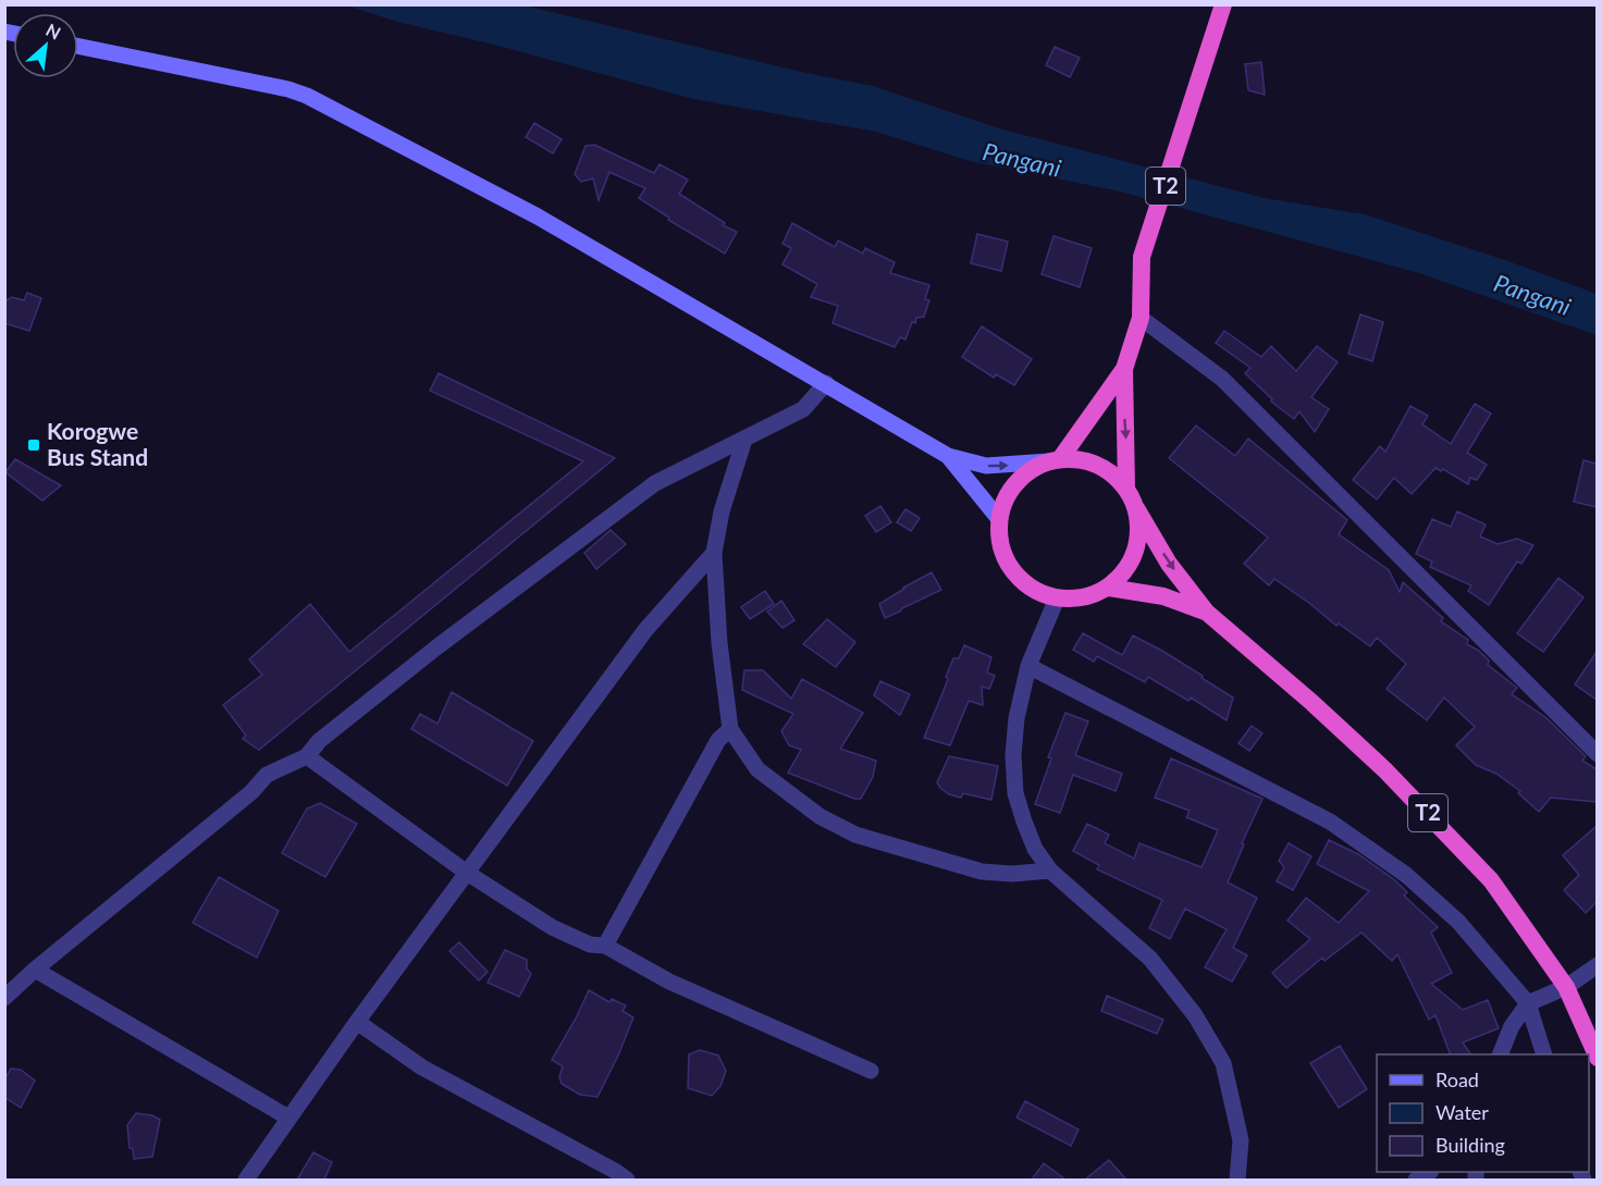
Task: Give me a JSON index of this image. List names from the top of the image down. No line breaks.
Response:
{"streets":{"highway":["T2"]},"water":["Pangani"],"places":{"transit":["Korogwe Bus Stand"]},"legend":["Road","Water","Building"],"north":"top right"}
